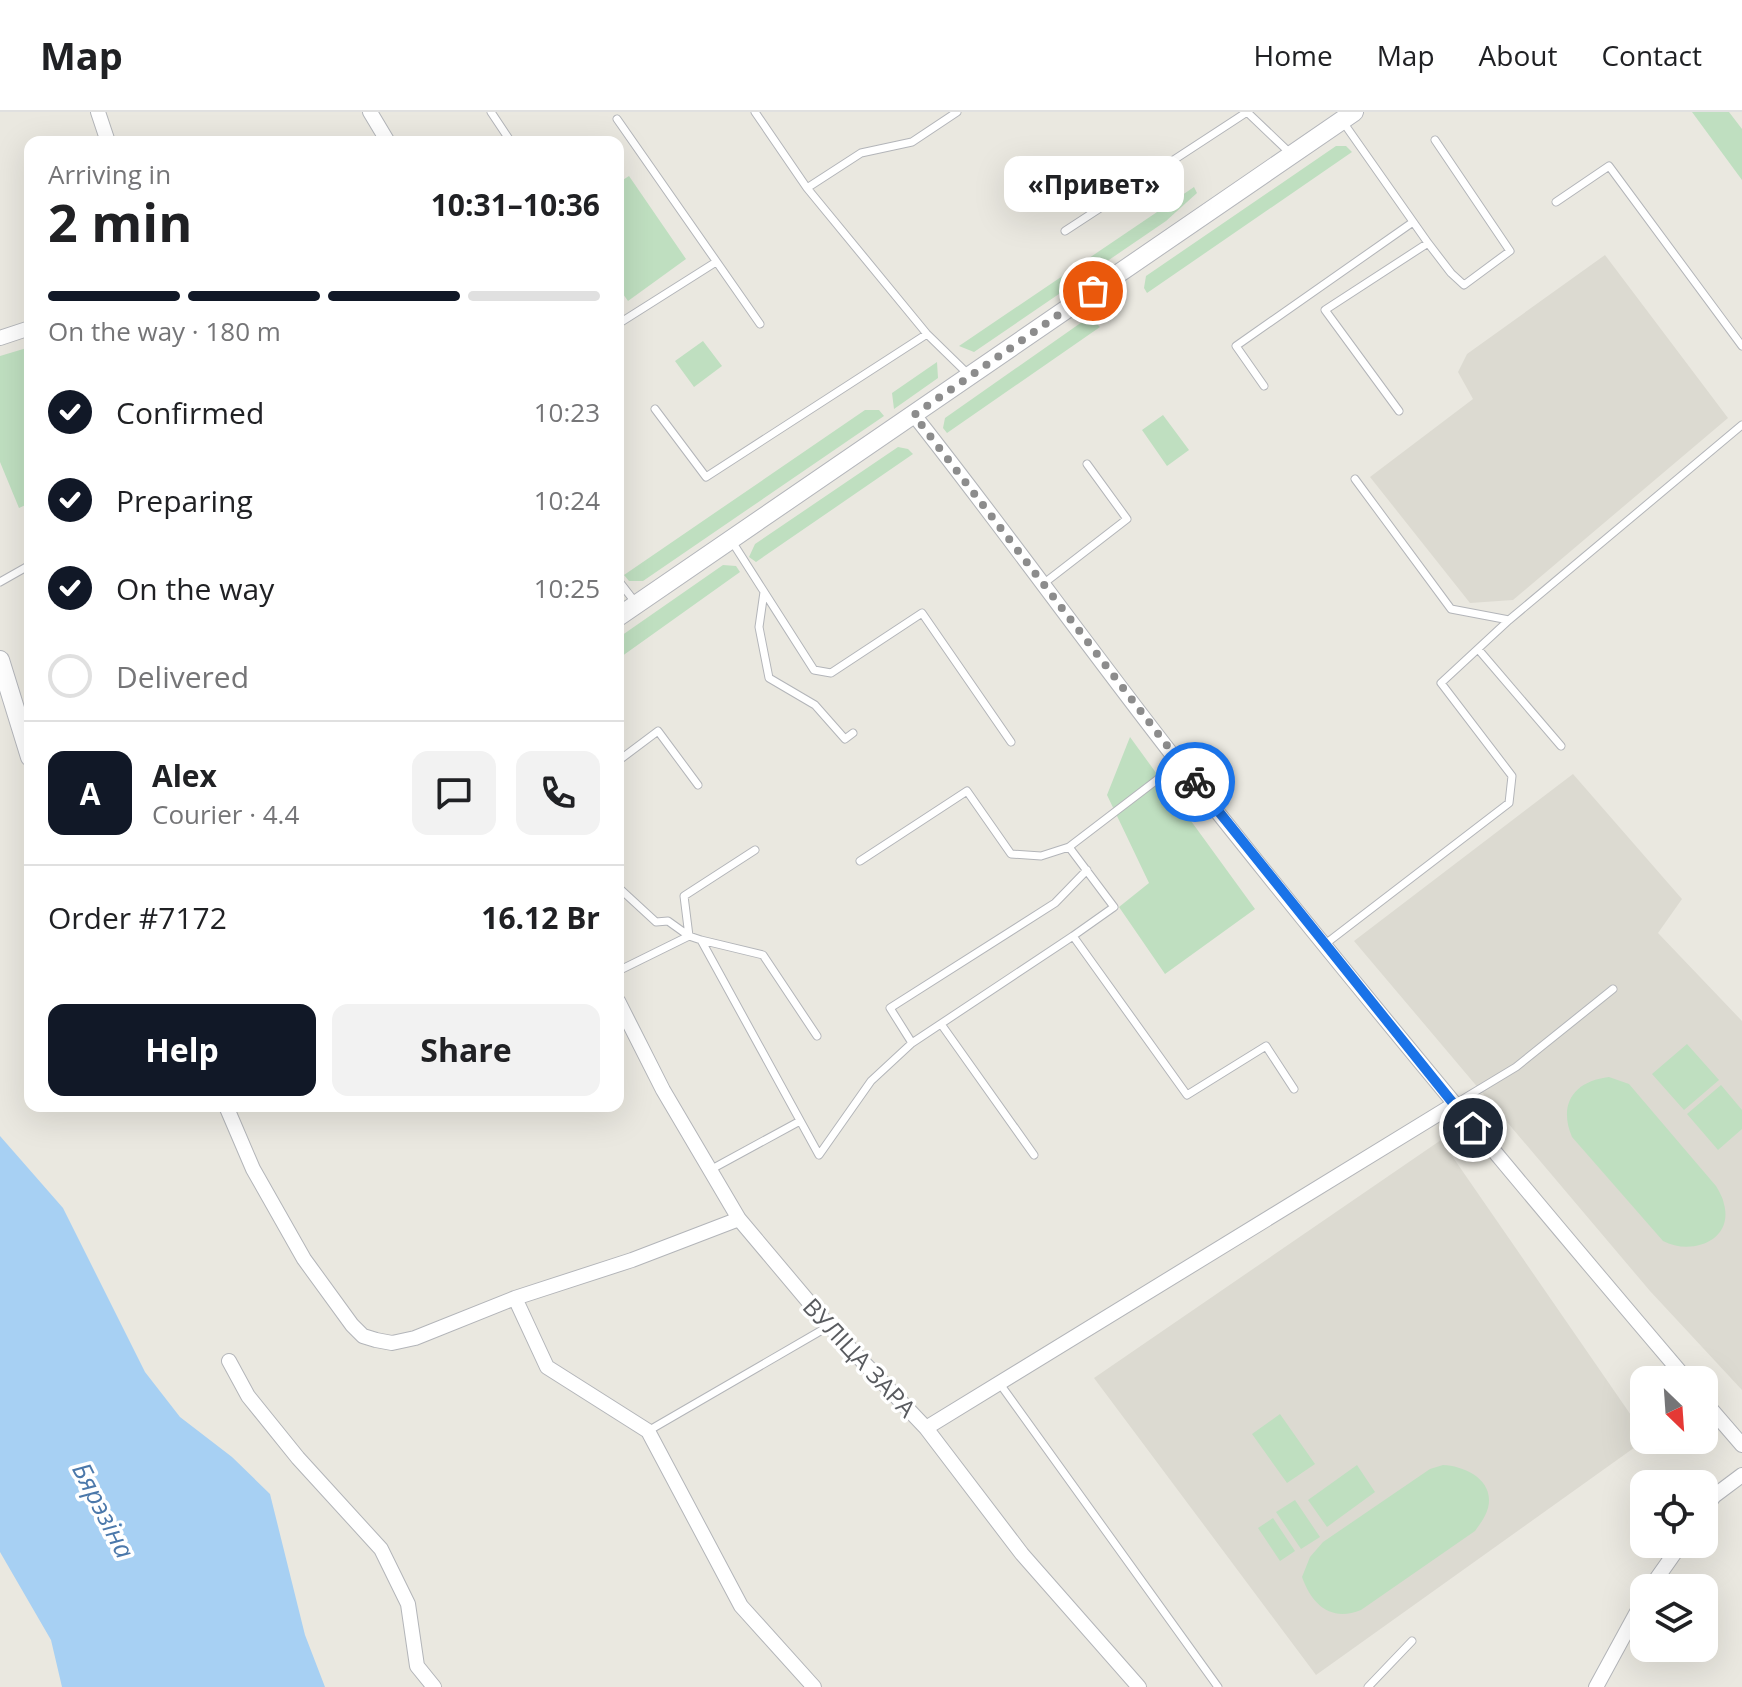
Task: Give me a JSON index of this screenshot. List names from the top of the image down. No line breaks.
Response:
{"streets":{"street":["ВУЛІЦА ЗАРА"]},"water":["Бярэзіна"],"places":["«Привет»"],"north":"bottom right","page":{"header":"Map","nav":["Home","Map","About","Contact"],"heading":["2 min","Arriving in","10:31–10:36"],"panel":["Alex","Courier · 4.4","Order #7172","16.12 Br"],"bubble":"«Привет»","bar":"On the way · 180 m","list":[["Confirmed","10:23"],["Preparing","10:24"],["On the way","10:25"],"Delivered"],"round":"A","buttons":["Help","Share"]}}
